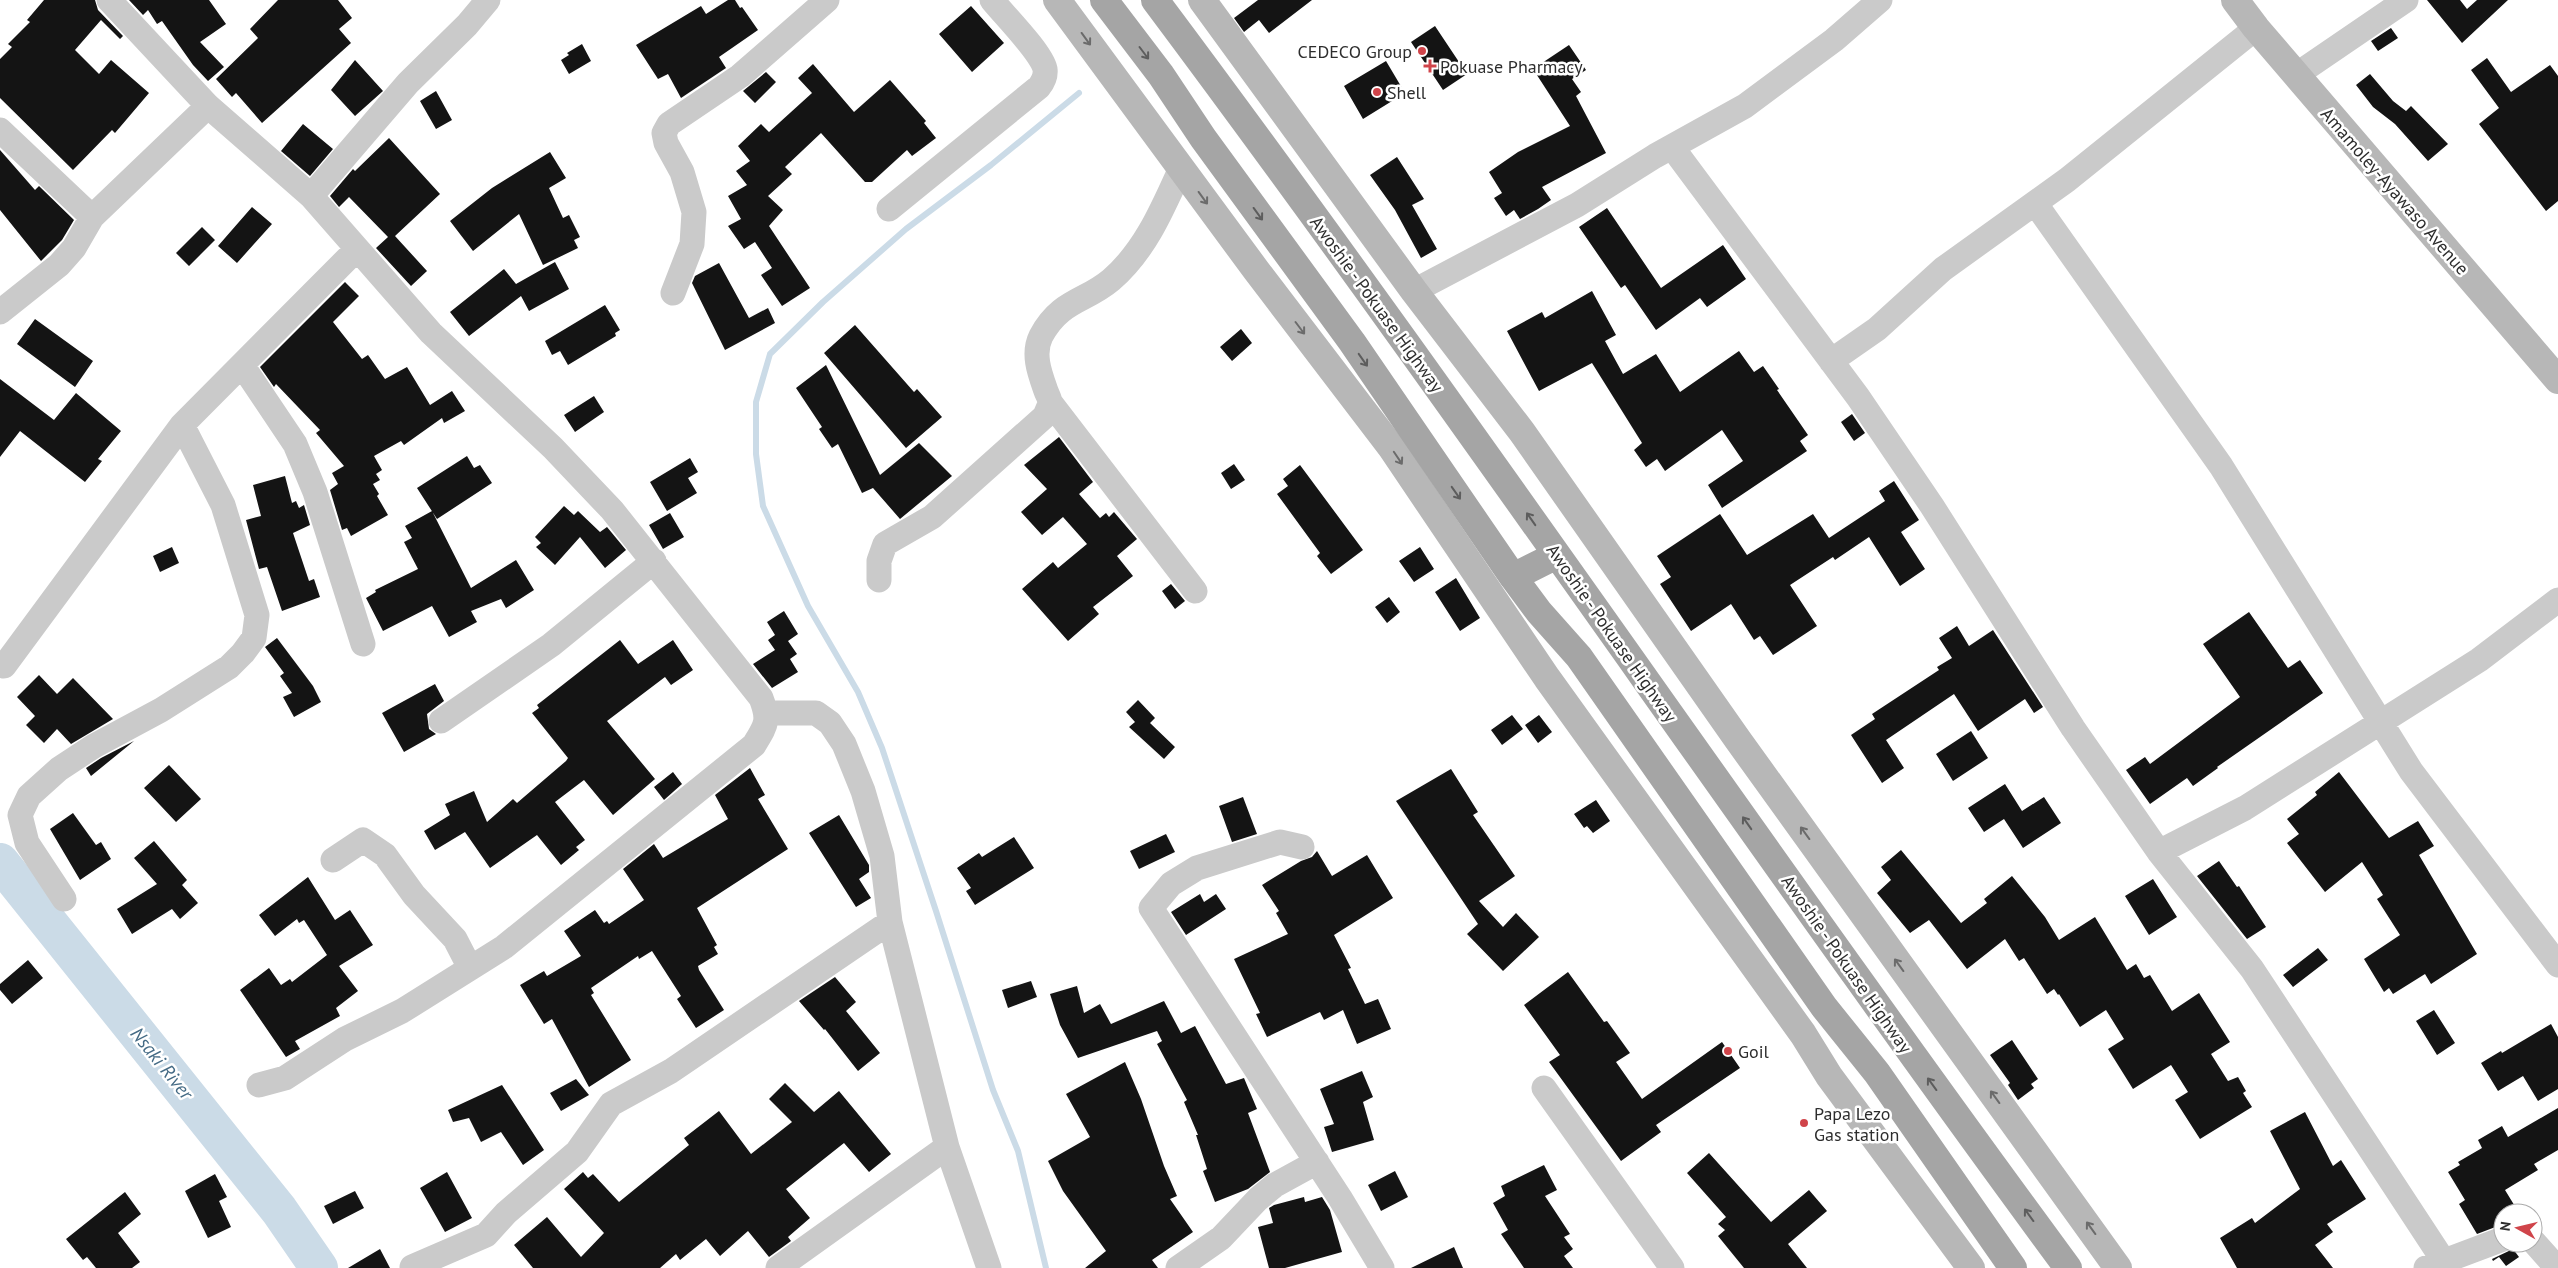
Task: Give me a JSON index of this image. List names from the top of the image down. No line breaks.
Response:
{"streets":{"main road":["Awoshie - Pokuase Highway"],"street":["Amamoley-Ayawaso Avenue"]},"water":["Nsaki River"],"places":{"other":["CEDECO Group","Shell","Goil","Papa Lezo Gas station"],"health":["Pokuase Pharmacy"]},"north":"left"}
